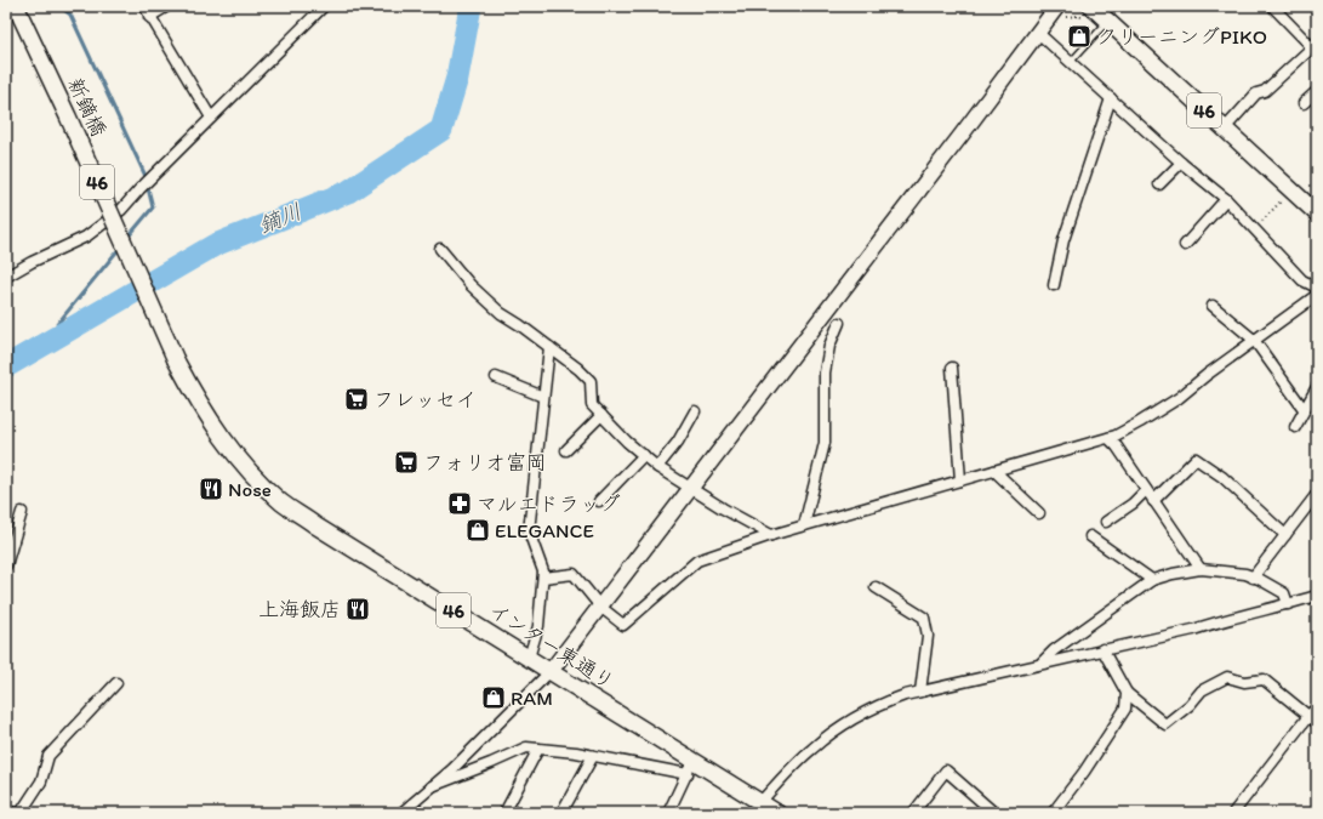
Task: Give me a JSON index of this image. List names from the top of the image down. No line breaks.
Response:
{"streets":{"main road":["新鏑橋","46","インター東通り"]},"crossings":[["新鏑橋","インター東通り"]],"water":["鏑川"],"places":{"shop":["クリーニングPIKO","ELEGANCE","RAM"],"supermarket":["フレッセイ","フォリオ富岡"],"restaurant":["Nose","上海飯店"],"pharmacy":["マルエドラッグ"]}}
